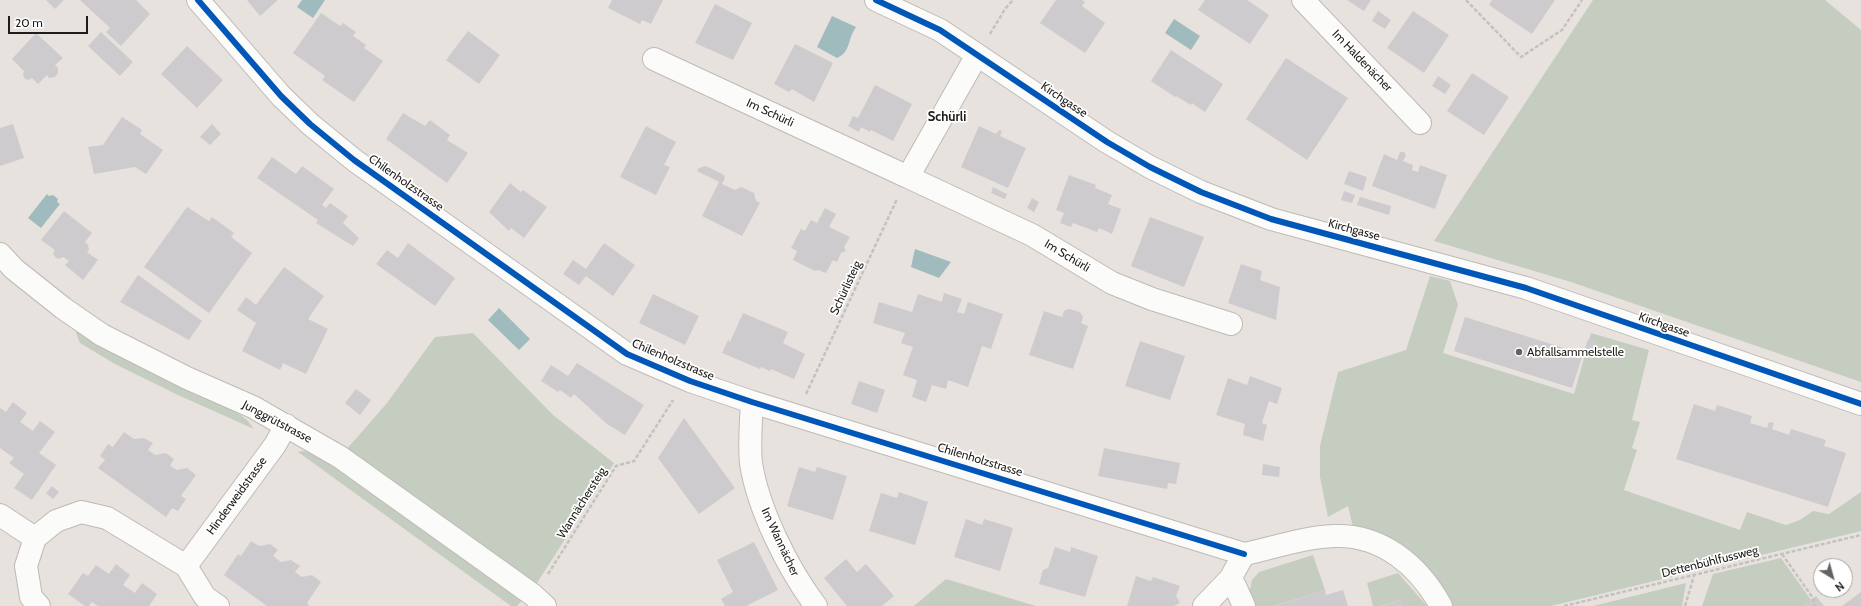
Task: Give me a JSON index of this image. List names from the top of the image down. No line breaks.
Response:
{"streets":{"street":["Im Haldenächer","Kirchgasse","Im Schürli","Chilenholzstrasse","Junggrütstrasse","Hinderweidstrasse","Im Wannächer"],"path":["Schürlisteig","Wannächersteig","Dettenbühlfussweg"]},"crossings":[["Im Schürli","Schürlisteig"],["Chilenholzstrasse","Im Wannächer"],["Junggrütstrasse","Hinderweidstrasse"]],"districts":["Schürli"],"places":["Abfallsammelstelle"],"scale_bar":"20 m","north":"bottom right"}
